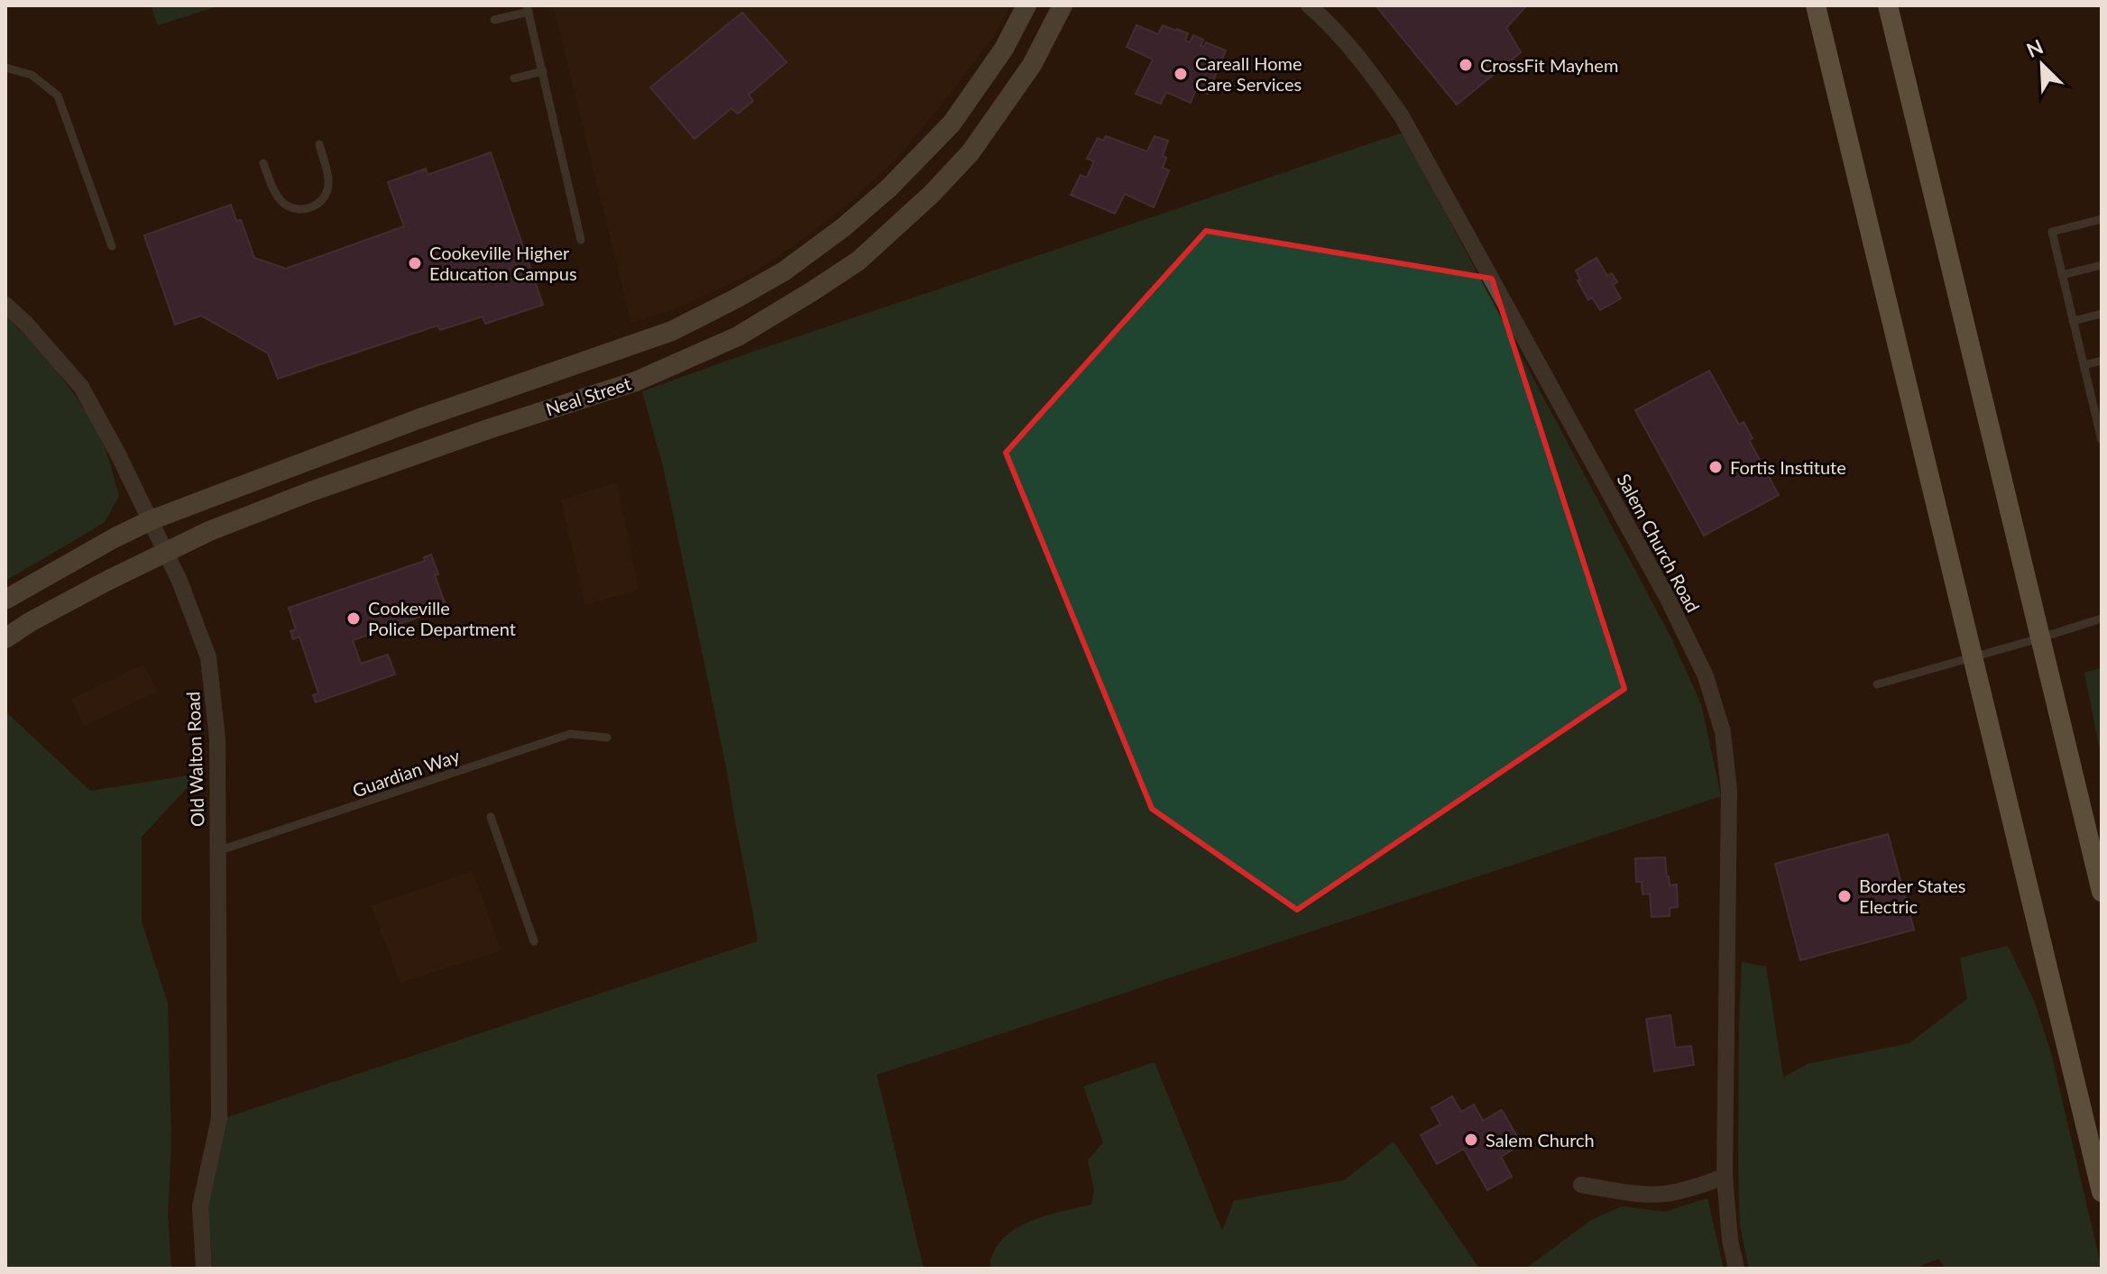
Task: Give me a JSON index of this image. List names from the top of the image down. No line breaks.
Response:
{"streets":{"main road":["Neal Street"],"street":["Salem Church Road","Old Walton Road"],"lane":["Guardian Way"]},"crossings":[["Neal Street","Old Walton Road"],["Old Walton Road","Guardian Way"]],"places":["CrossFit Mayhem","Careall Home Care Services","Cookeville Higher Education Campus","Fortis Institute","Cookeville Police Department","Border States Electric","Salem Church"],"north":"top left"}
